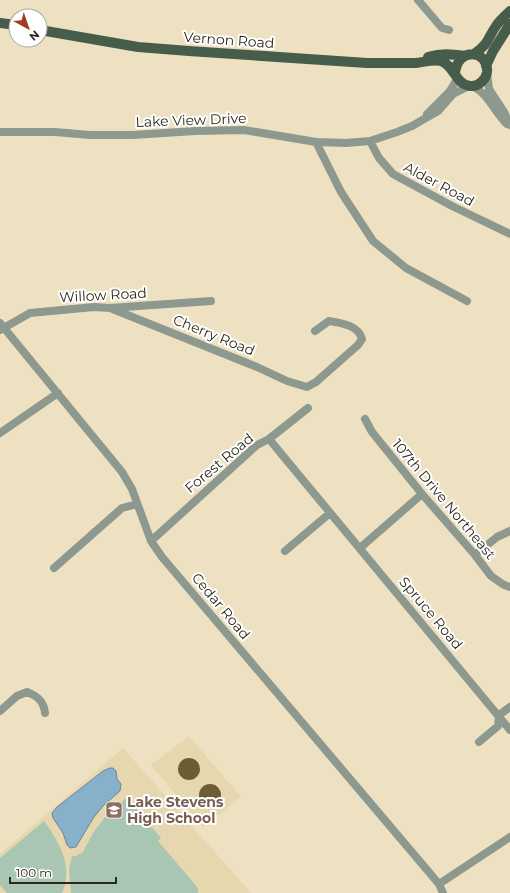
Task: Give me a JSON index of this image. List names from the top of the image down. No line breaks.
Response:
{"streets":{"main road":["Vernon Road"],"street":["Lake View Drive","Alder Road","Willow Road","Cherry Road","Forest Road","107th Drive Northeast","Cedar Road","Spruce Road"]},"crossings":[["Vernon Road","Lake View Drive"],["Lake View Drive","Alder Road"],["Willow Road","Cherry Road"],["Willow Road","Cedar Road"],["Forest Road","Cedar Road"],["Forest Road","Spruce Road"]],"places":{"school or university":["Lake Stevens High School"]},"scale_bar":"100 m","north":"bottom right"}
